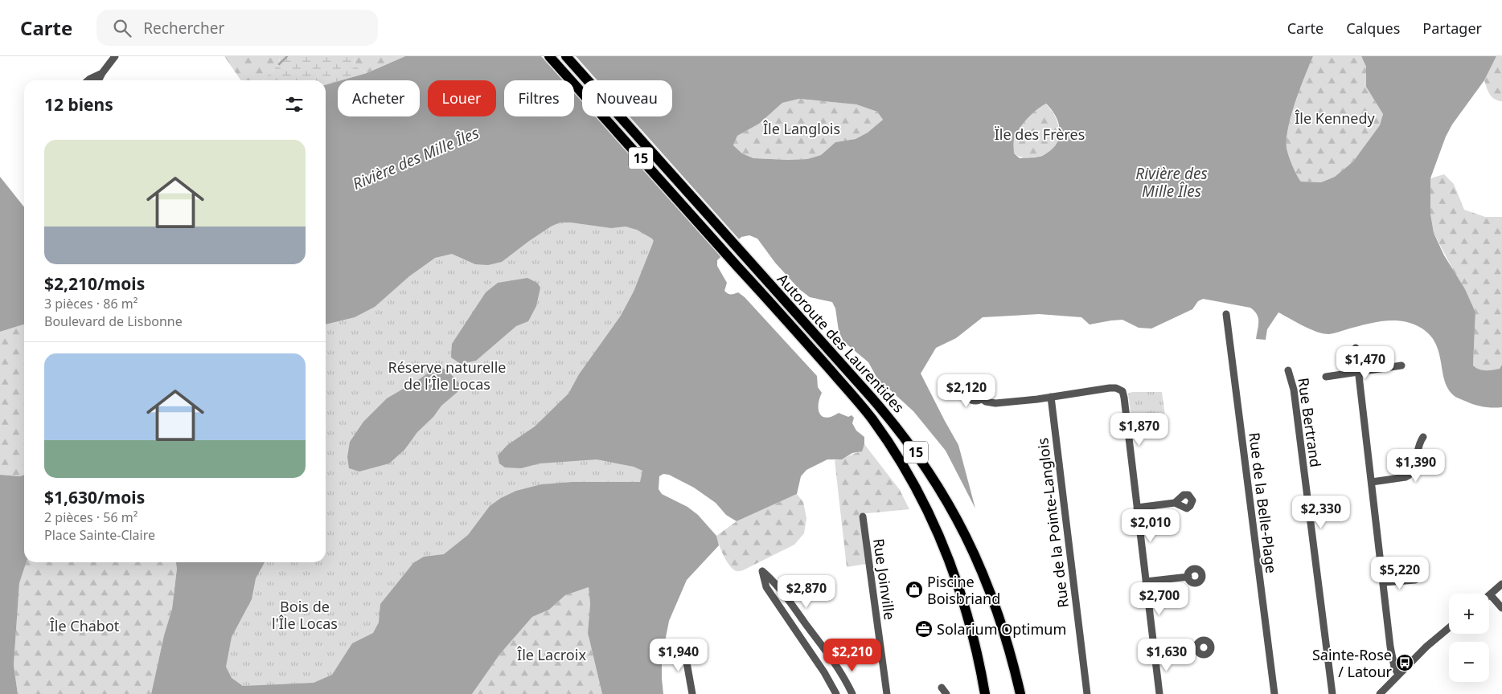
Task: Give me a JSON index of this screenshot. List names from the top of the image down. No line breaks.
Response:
{"streets":{"highway":["15","Autoroute des Laurentides"],"street":["Rue Bertrand","Rue de la Belle-Plage","Rue de la Pointe-Langlois","Rue Joinville"]},"water":["Rivière des Mille Îles"],"parks":["Île Kennedy","Île Langlois","Ïle des Frères","Réserve naturelle de l'Île Locas","Bois de l'Île Locas","Île Chabot","Île Lacroix"],"places":{"shop":["Piscine Boisbriand"],"office":["Solarium Optimum"],"bus stop":["Sainte-Rose / Latour"]},"page":{"header":"Carte","search":"Rechercher","nav":["Carte","Calques","Partager"],"chip":["Acheter","Louer","Filtres","Nouveau"],"heading":"12 biens","list":[{"name":"$2,210/mois","note":"3 pièces · 86 m² · Boulevard de Lisbonne"},{"name":"$1,630/mois","note":"2 pièces · 56 m² · Place Sainte-Claire"}],"price":["$1,470","$2,120","$1,870","$1,390","$2,330","$2,010","$5,220","$2,870","$2,700","$1,940","$2,210","$1,630"],"map_buttons":["+","−"]}}
